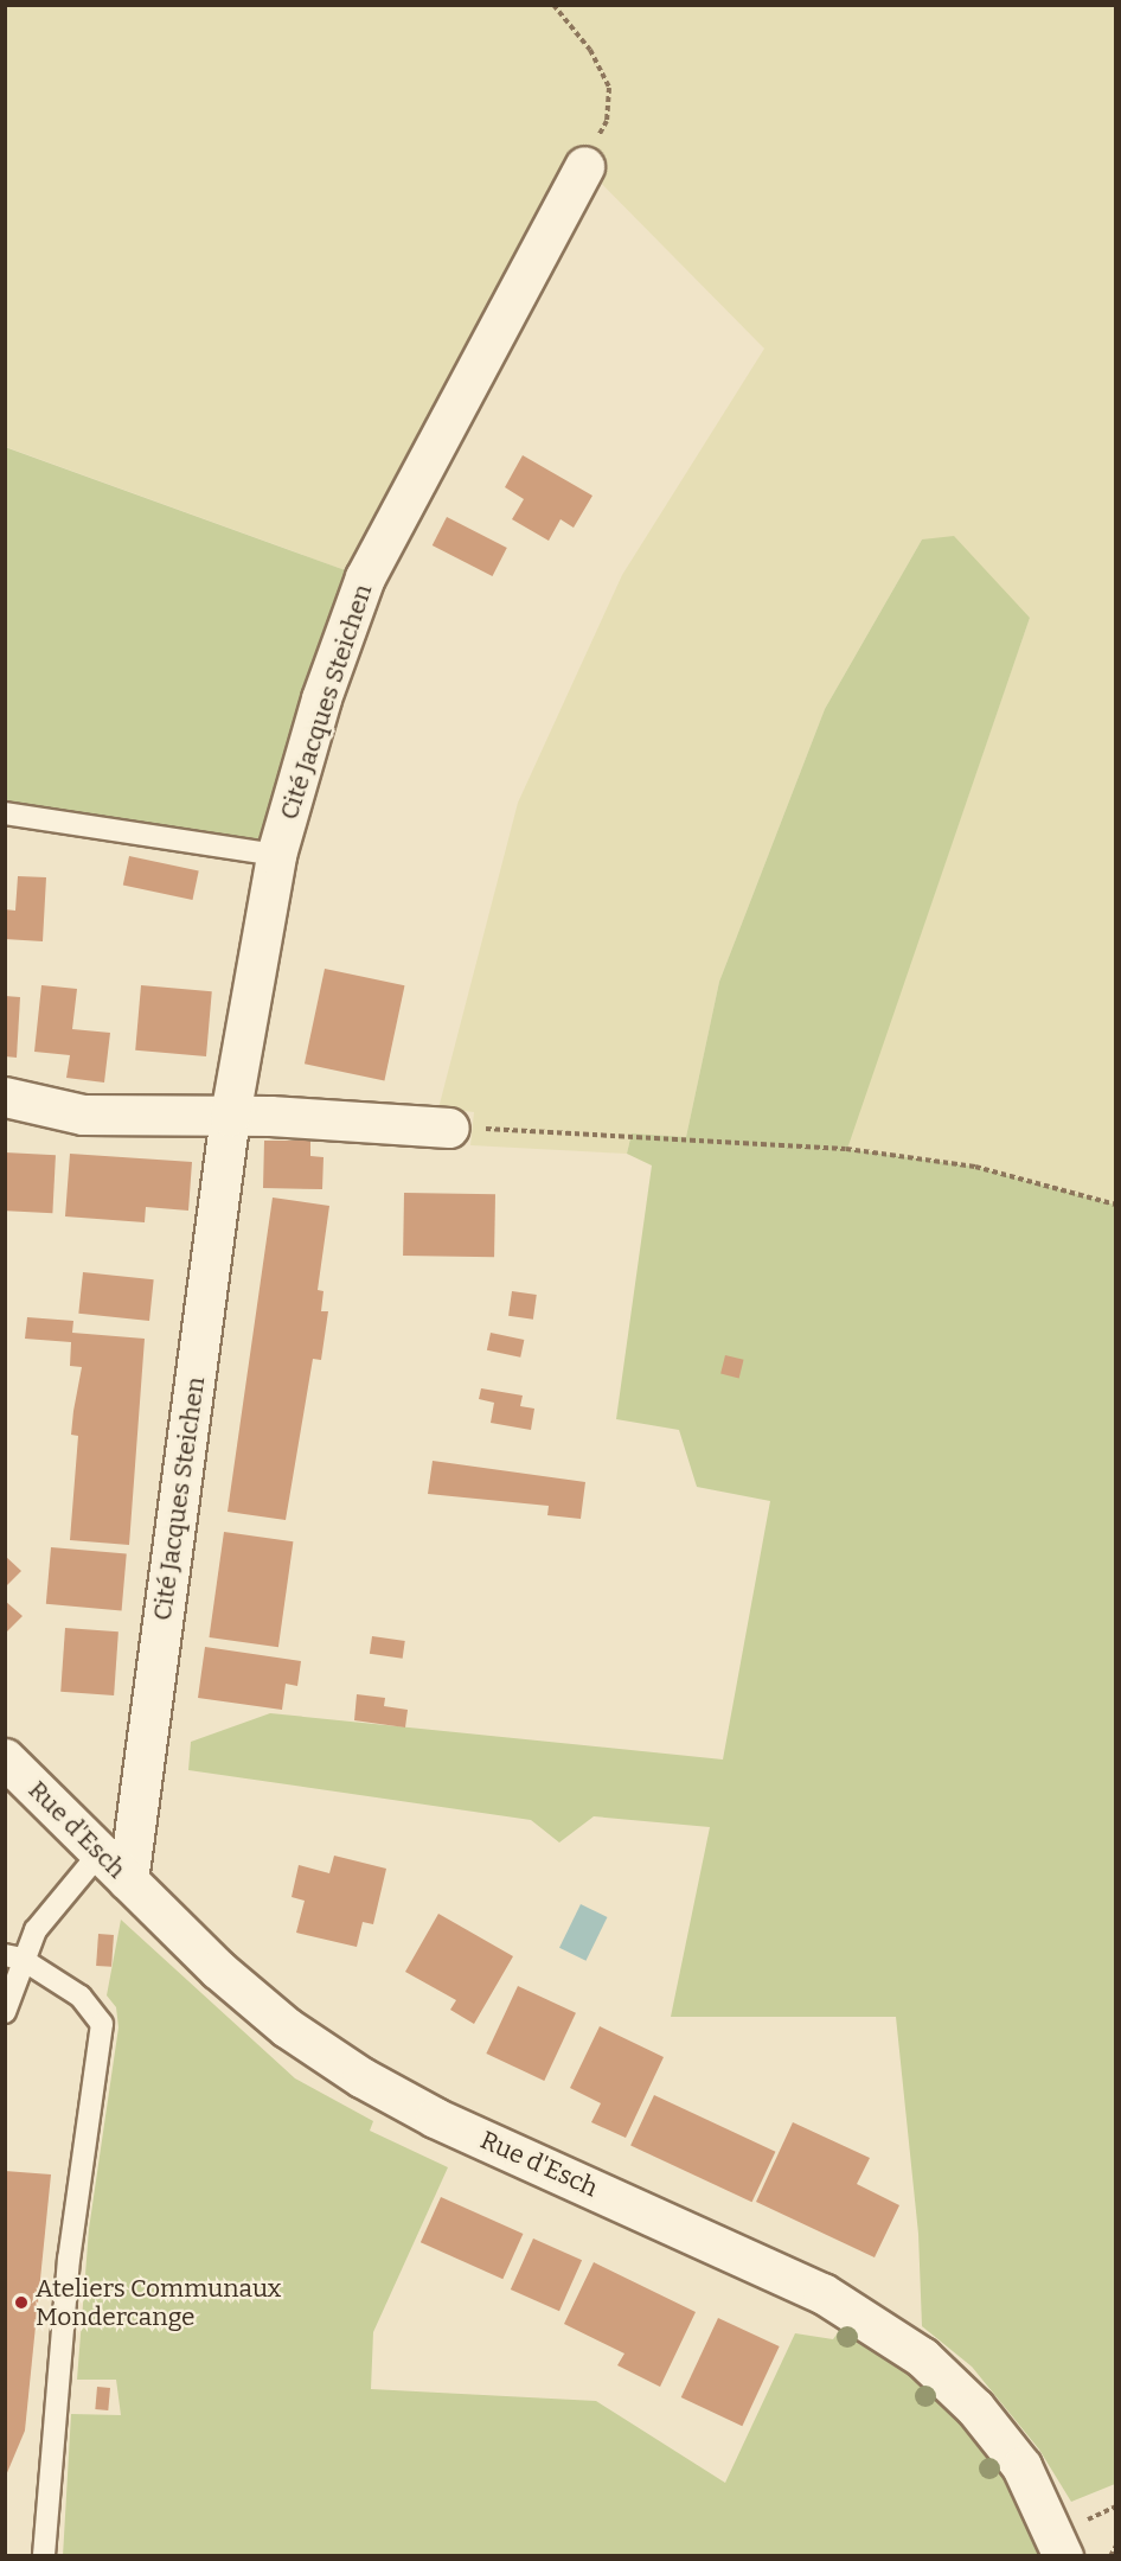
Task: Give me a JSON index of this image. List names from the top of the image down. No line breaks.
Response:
{"streets":{"street":["Cité Jacques Steichen","Rue d'Esch"]},"crossings":[["Cité Jacques Steichen","Rue d'Esch"]],"places":["Ateliers Communaux Mondercange"]}
